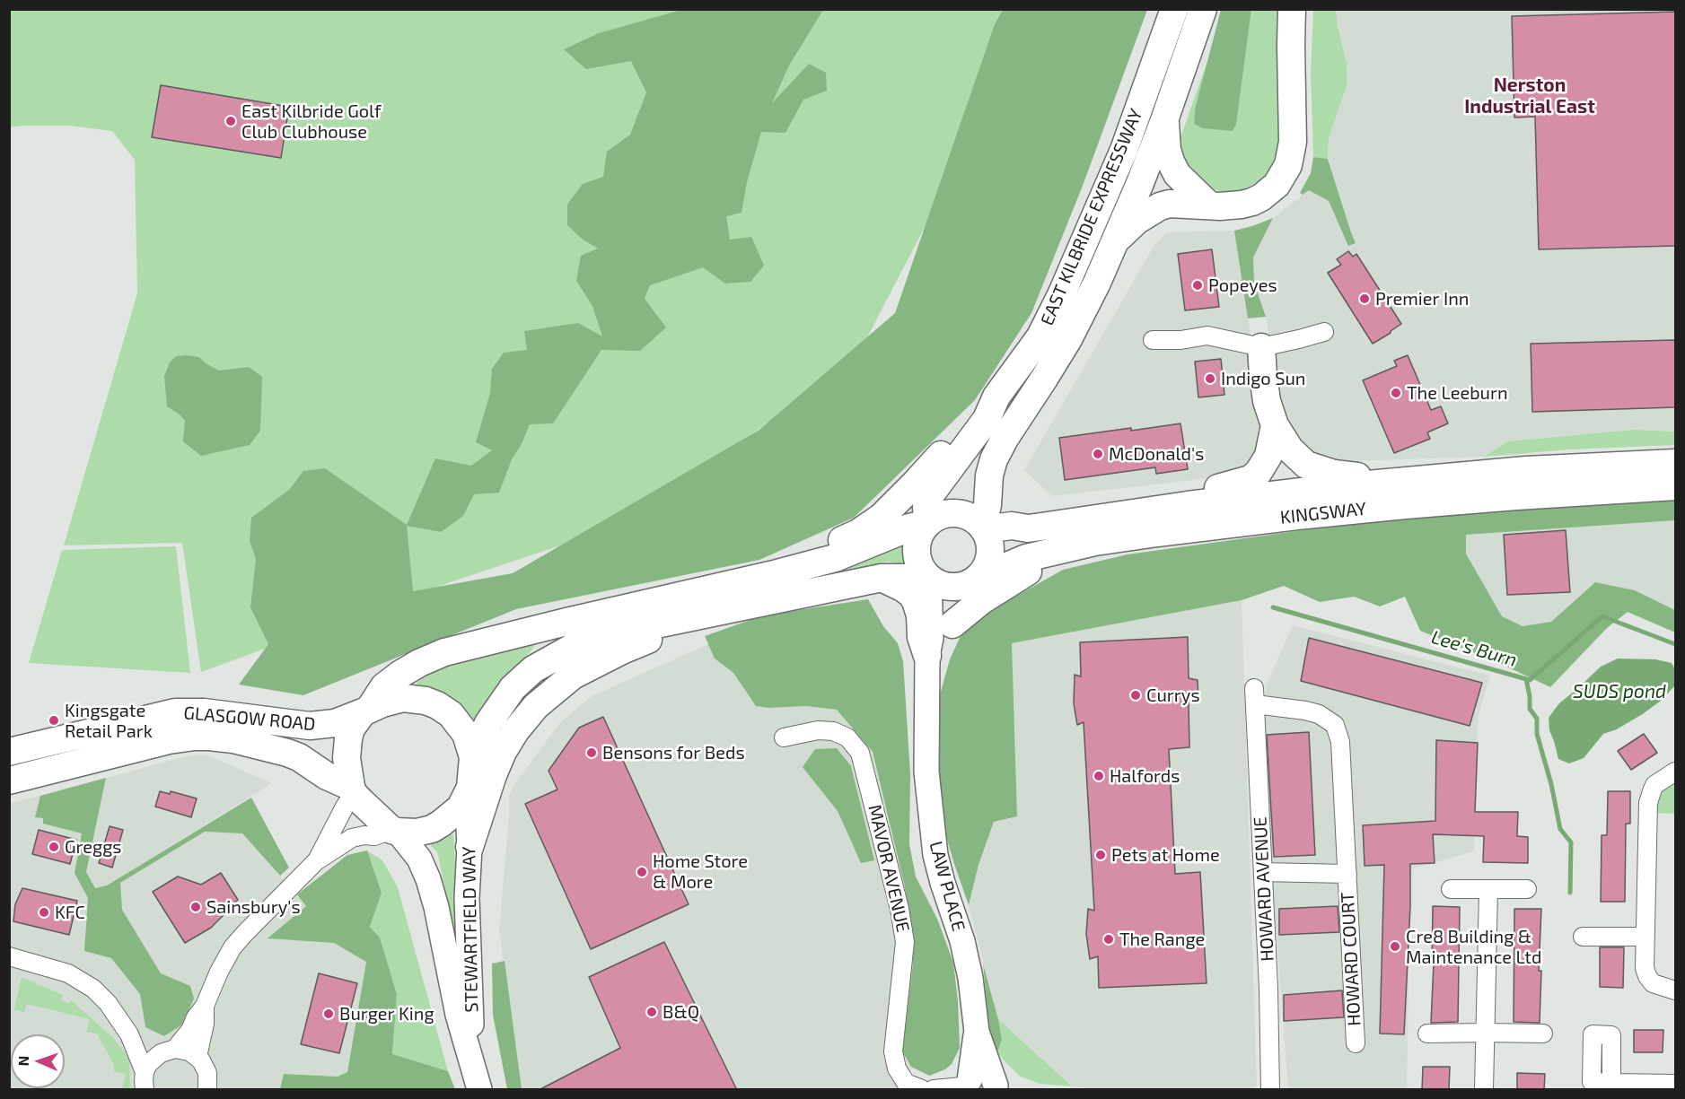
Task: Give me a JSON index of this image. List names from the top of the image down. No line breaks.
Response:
{"streets":{"main road":["EAST KILBRIDE EXPRESSWAY","KINGSWAY","GLASGOW ROAD"],"street":["MAVOR AVENUE","LAW PLACE","HOWARD AVENUE","STEWARTFIELD WAY","HOWARD COURT"]},"crossings":[["EAST KILBRIDE EXPRESSWAY","KINGSWAY"],["EAST KILBRIDE EXPRESSWAY","LAW PLACE"],["KINGSWAY","LAW PLACE"],["GLASGOW ROAD","STEWARTFIELD WAY"],["HOWARD AVENUE","HOWARD COURT"]],"districts":["Nerston Industrial East"],"water":["Lee's Burn","SUDS pond"],"places":["East Kilbride Golf Club Clubhouse","Popeyes","Premier Inn","Indigo Sun","The Leeburn","McDonald's","Currys","Kingsgate Retail Park","Bensons for Beds","Halfords","Greggs","Pets at Home","Home Store & More","Sainsbury's","KFC","The Range","Cre8 Building & Maintenance Ltd","B&Q","Burger King"],"north":"left"}
